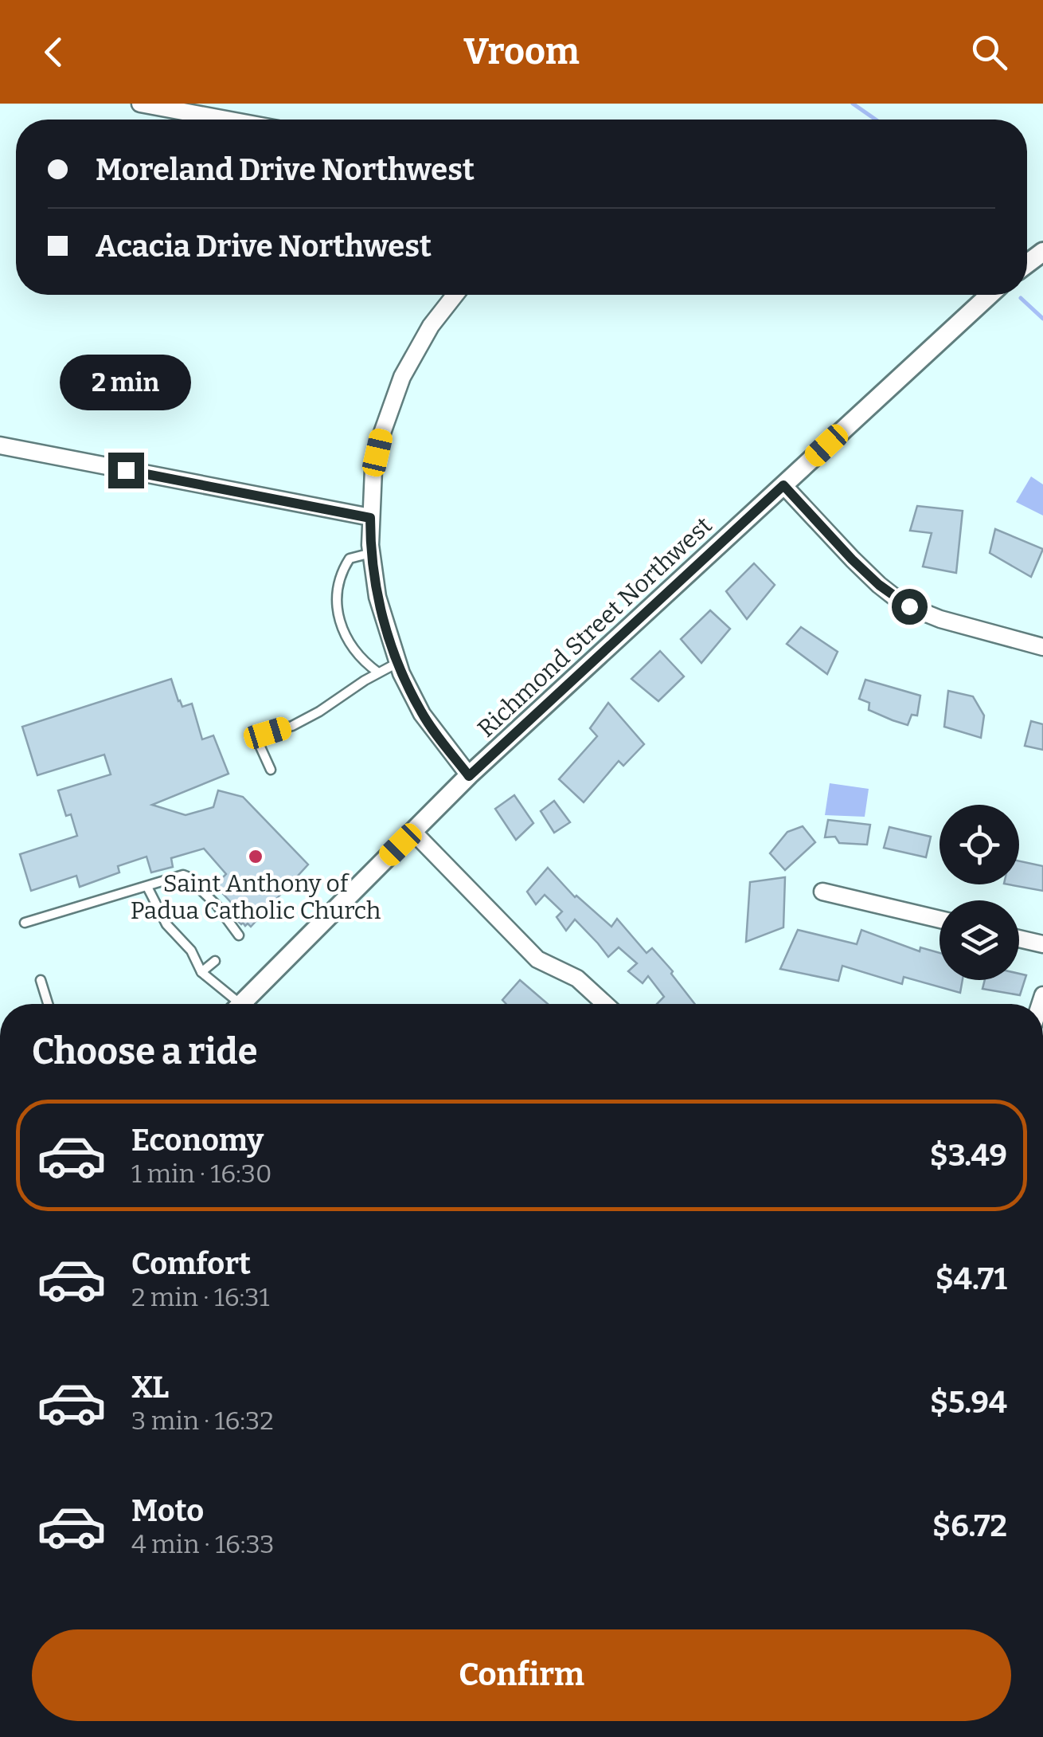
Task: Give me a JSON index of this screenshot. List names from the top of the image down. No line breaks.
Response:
{"streets":{"street":["Richmond Street Northwest"]},"places":["Saint Anthony of Padua Catholic Church"],"page":{"header":"Vroom","banner":["Moreland Drive Northwest","Acacia Drive Northwest"],"bubble":"2 min","heading":"Choose a ride","list":[{"name":"Economy","note":"1 min · 16:30","value":"$3.49"},{"name":"Comfort","note":"2 min · 16:31","value":"$4.71"},{"name":"XL","note":"3 min · 16:32","value":"$5.94"},{"name":"Moto","note":"4 min · 16:33","value":"$6.72"}],"buttons":"Confirm"}}
